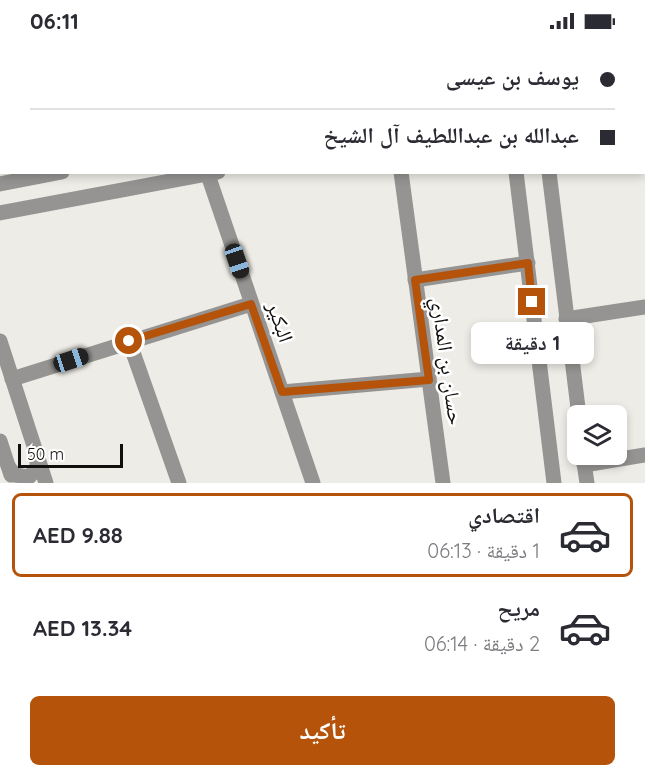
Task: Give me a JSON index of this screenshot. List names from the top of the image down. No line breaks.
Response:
{"streets":{"street":["البكير","حسان بن المداري"]},"scale_bar":"50 m","page":{"status":"06:11","banner":["يوسف بن عيسى","عبدالله بن عبداللطيف آل الشيخ"],"bubble":"1 دقيقة","scale":"50 m","list":[{"name":"اقتصادي","note":"1 دقيقة · 06:13","value":"AED 9.88"},{"name":"مريح","note":"2 دقيقة · 06:14","value":"AED 13.34"}],"buttons":"تأكيد"}}
